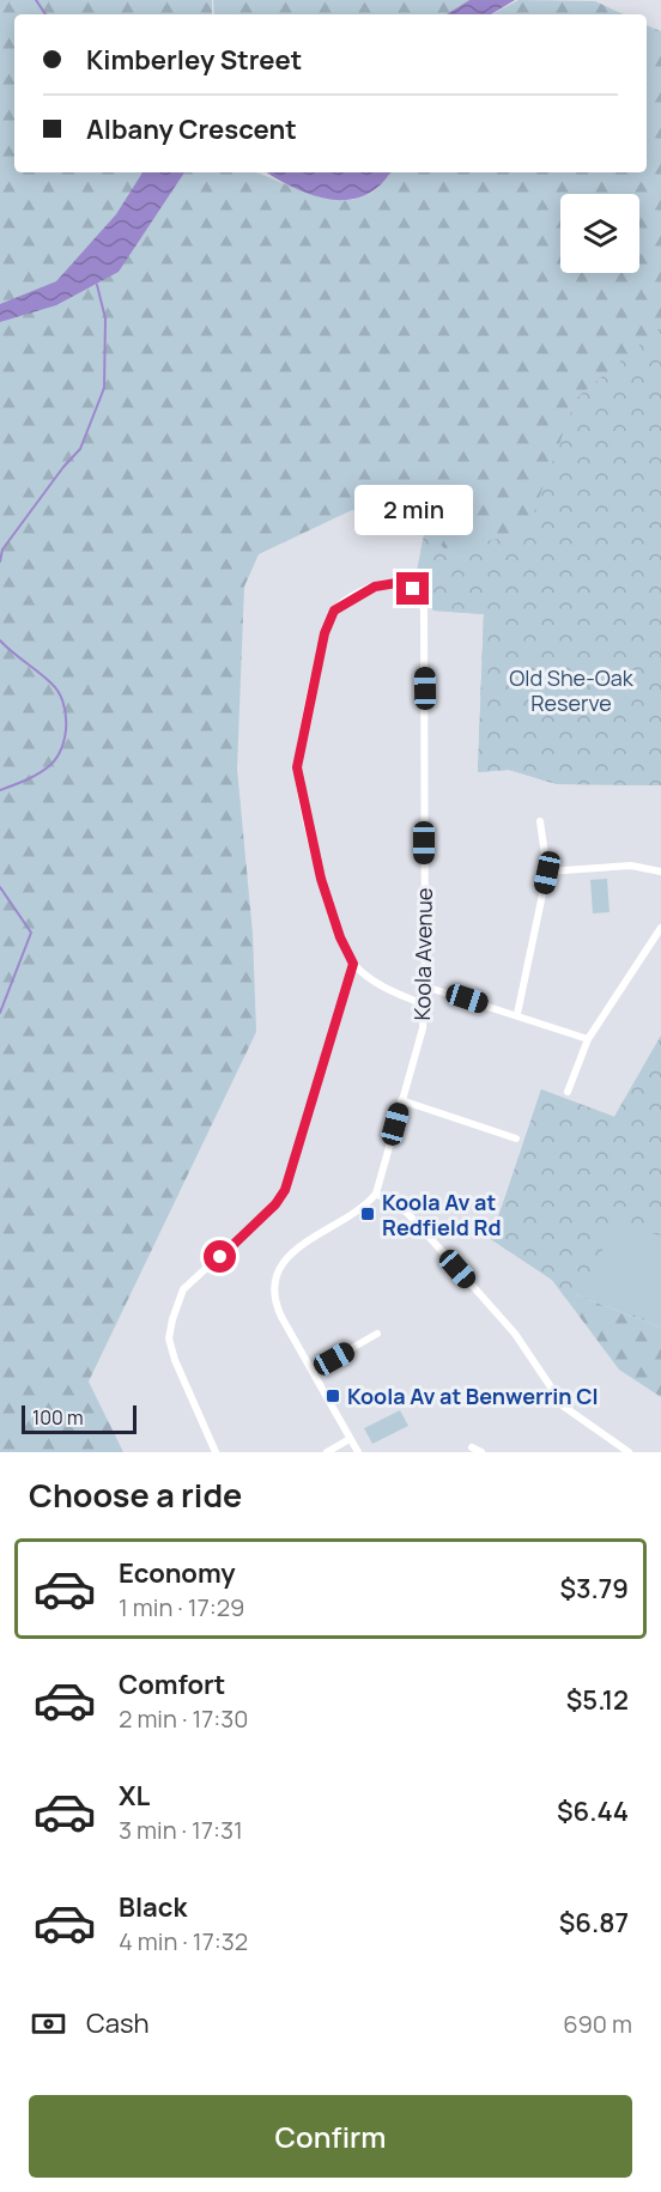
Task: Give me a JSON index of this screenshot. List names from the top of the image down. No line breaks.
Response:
{"streets":{"street":["Koola Avenue"]},"parks":["Old She-Oak Reserve"],"places":{"transit":["Koola Av at Redfield Rd","Koola Av at Benwerrin Cl"]},"scale_bar":"100 m","page":{"banner":["Kimberley Street","Albany Crescent"],"bubble":"2 min","scale":"100 m","heading":"Choose a ride","list":[{"name":"Economy","note":"1 min · 17:29","value":"$3.79"},{"name":"Comfort","note":"2 min · 17:30","value":"$5.12"},{"name":"XL","note":"3 min · 17:31","value":"$6.44"},{"name":"Black","note":"4 min · 17:32","value":"$6.87"}],"pay":["Cash","690 m"],"buttons":"Confirm"}}
